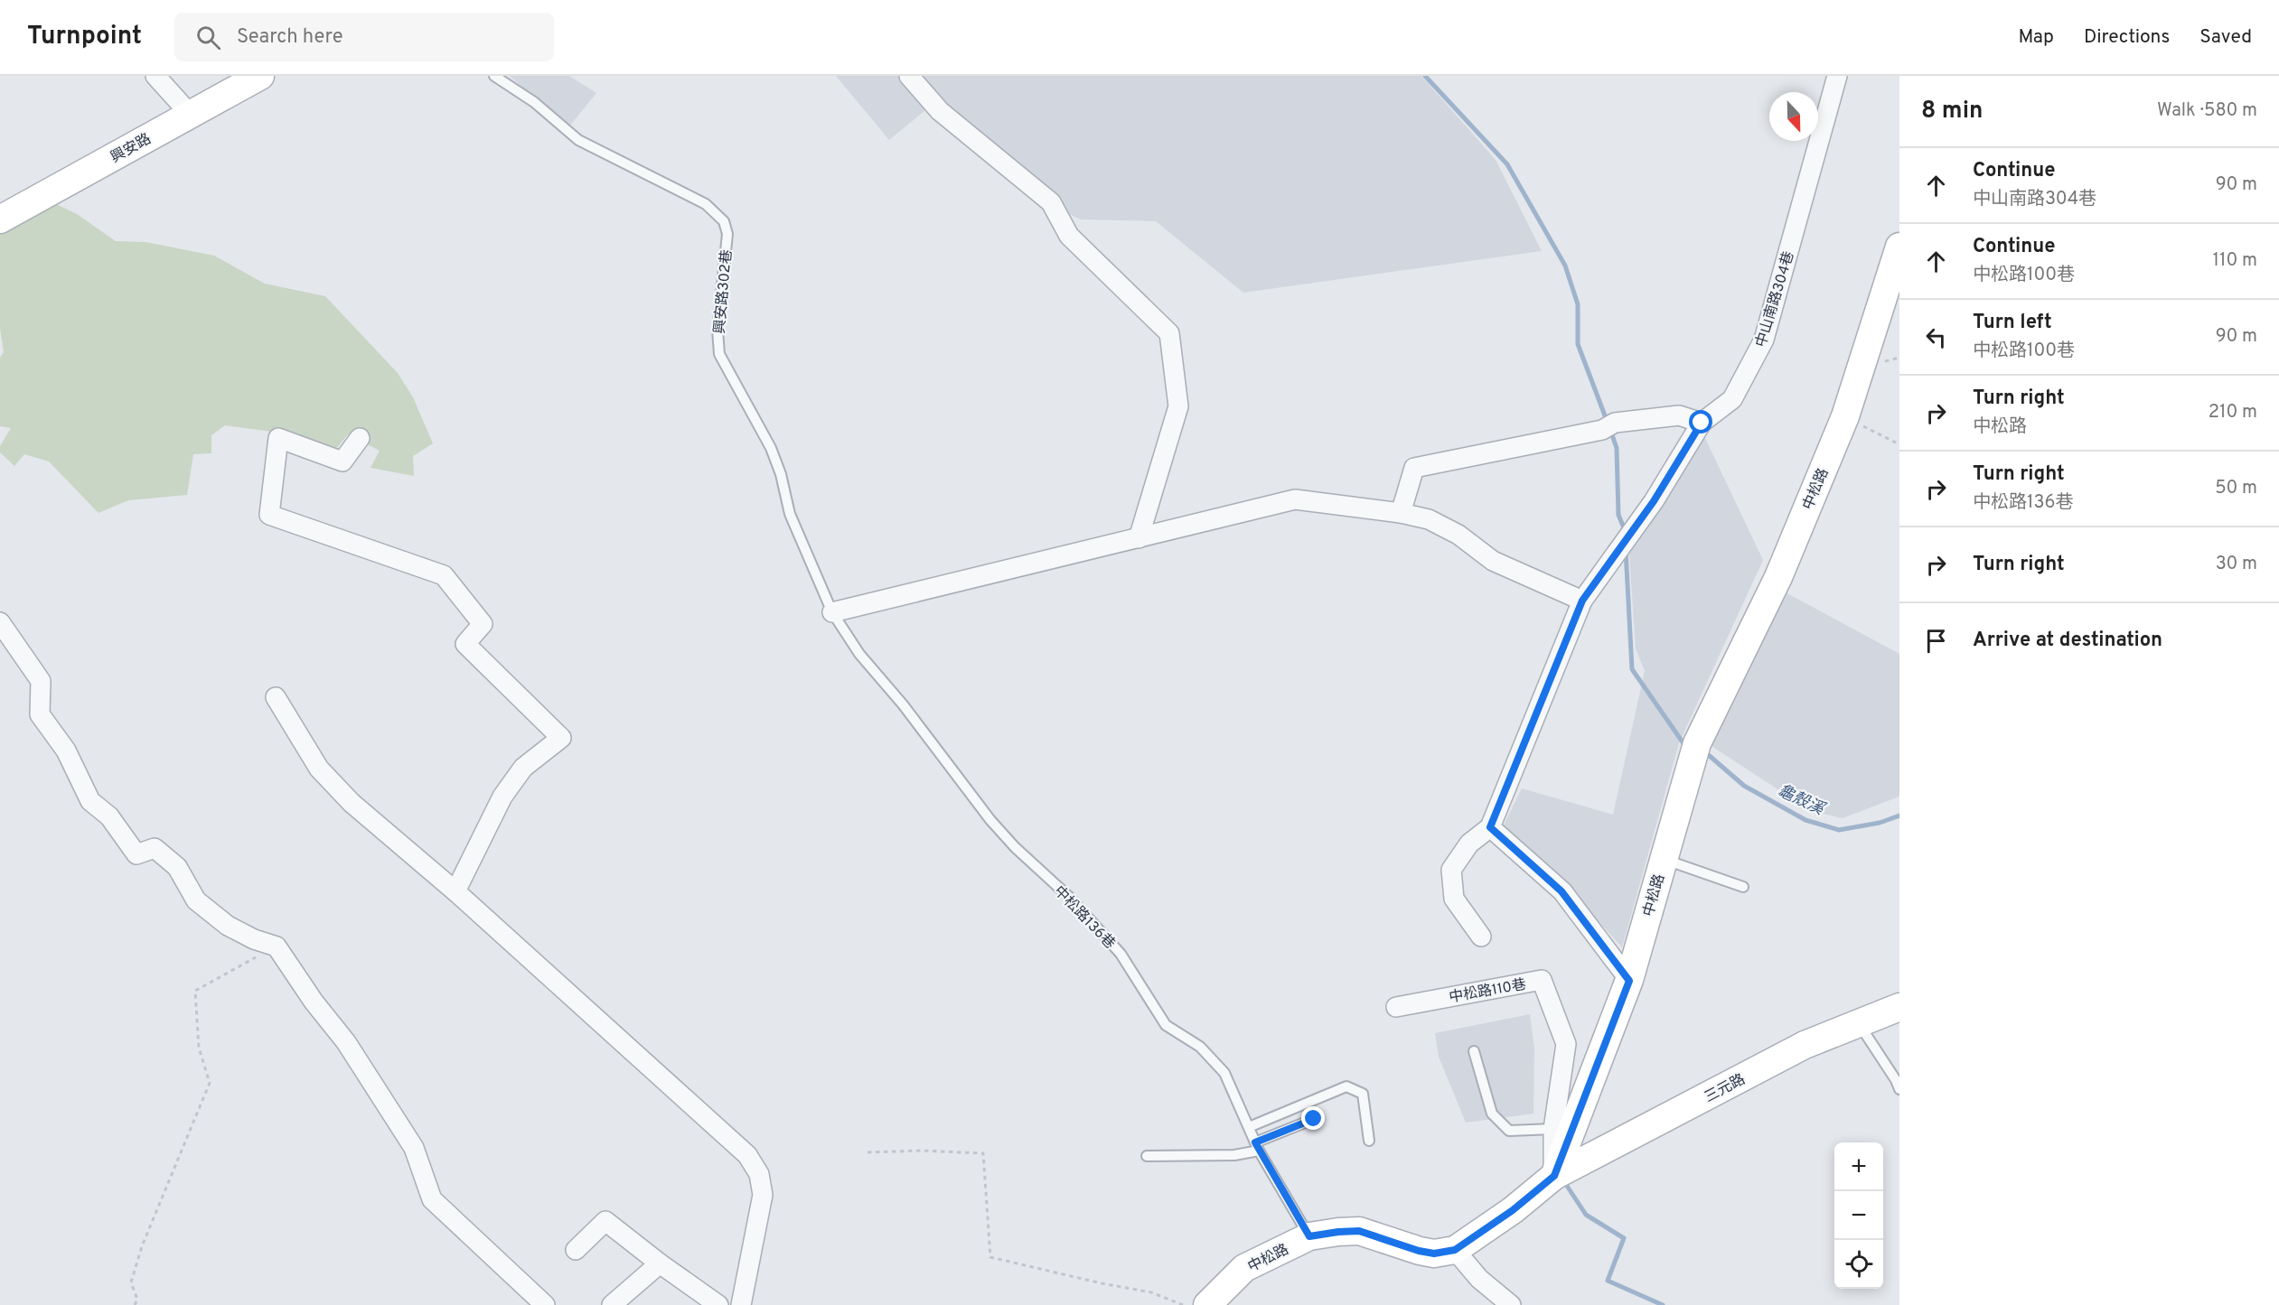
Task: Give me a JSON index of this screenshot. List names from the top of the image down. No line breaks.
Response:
{"streets":{"street":["興安路","中山南路304巷","中松路","中松路110巷","三元路"],"lane":["興安路302巷","中松路136巷"]},"crossings":[["興安路302巷","中松路136巷"],["中松路","中松路136巷"],["中松路","中松路110巷"],["中松路","三元路"],["中松路110巷","三元路"]],"water":["龜殼溪"],"north":"bottom","page":{"header":"Turnpoint","search":"Search here","nav":["Map","Directions","Saved"],"heading":["8 min","Walk · 580 m"],"list":[["Continue","中山南路304巷","90 m"],["Continue","中松路100巷","110 m"],["Turn left","中松路100巷","90 m"],["Turn right","中松路","210 m"],["Turn right","中松路136巷","50 m"],["Turn right","30 m"],"Arrive at destination"],"map_buttons":["+","−"]}}
